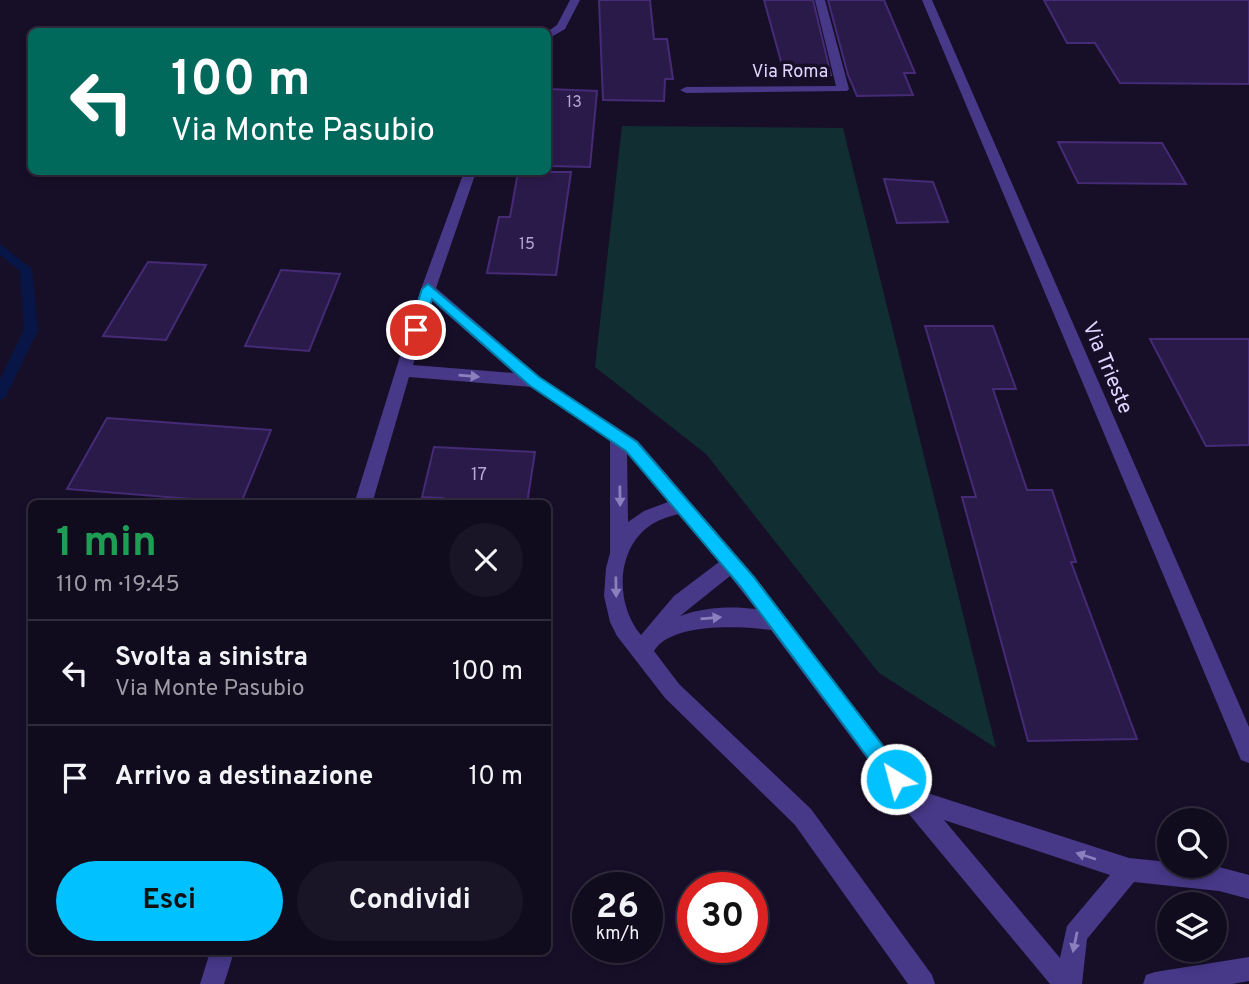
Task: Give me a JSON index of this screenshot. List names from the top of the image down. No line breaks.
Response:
{"streets":{"street":["Via Roma","Via Trieste"]},"house_numbers":["13","15","17"],"page":{"turn":["100 m","Via Monte Pasubio"],"heading":["1 min","110 m · 19:45"],"list":[{"name":"Svolta a sinistra","note":"Via Monte Pasubio","value":"100 m"},{"name":"Arrivo a destinazione","value":"10 m"}],"buttons":["Esci","Condividi"],"speed":"26 km/h","limit":"30"}}
